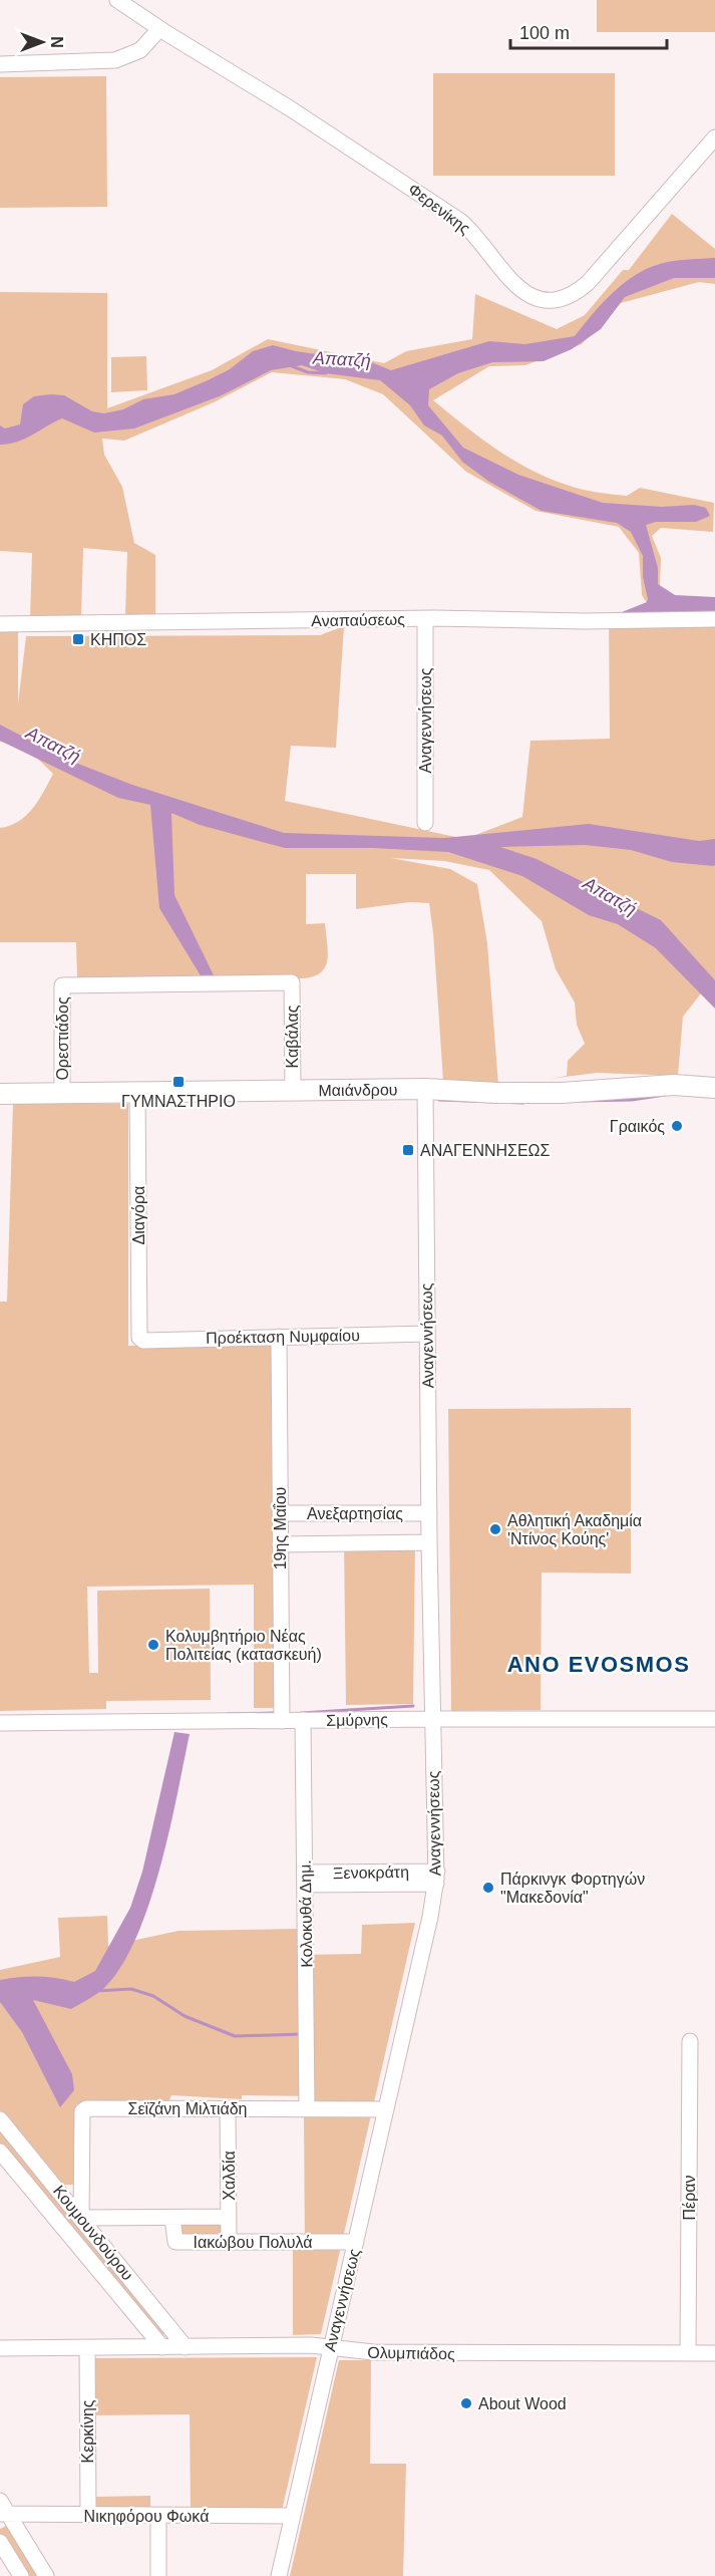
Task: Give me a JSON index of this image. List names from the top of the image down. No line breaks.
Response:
{"streets":{"main road":["Μαιάνδρου"],"street":["Φερενίκης","Αναπαύσεως","Αναγεννήσεως","Καβάλας","Ορεστιάδος","Διαγόρα","Προέκταση Νυμφαίου","Ανεξαρτησίας","19ης Μαΐου","Σμύρνης","Ξενοκράτη","Κολοκυθά Δημ.","Σεϊζάνη Μιλτιάδη","Χαλδία","Πέραν","Κουμουνδούρου","Ιακώβου Πολυλά","Ολυμπιάδος","Κερκίνης","Νικηφόρου Φωκά"]},"crossings":[["Αναπαύσεως","Αναγεννήσεως"],["Αναγεννήσεως","Μαιάνδρου"],["Αναγεννήσεως","Προέκταση Νυμφαίου"],["Αναγεννήσεως","Ανεξαρτησίας"],["Αναγεννήσεως","Σμύρνης"],["Αναγεννήσεως","Ξενοκράτη"],["Αναγεννήσεως","Σεϊζάνη Μιλτιάδη"],["Αναγεννήσεως","Ιακώβου Πολυλά"],["Αναγεννήσεως","Ολυμπιάδος"],["Αναγεννήσεως","Νικηφόρου Φωκά"],["Καβάλας","Ορεστιάδος"],["Καβάλας","Μαιάνδρου"],["Ορεστιάδος","Μαιάνδρου"],["Μαιάνδρου","Διαγόρα"],["Διαγόρα","Προέκταση Νυμφαίου"],["Προέκταση Νυμφαίου","19ης Μαΐου"],["Ανεξαρτησίας","19ης Μαΐου"],["19ης Μαΐου","Σμύρνης"],["Σμύρνης","Κολοκυθά Δημ."],["Ξενοκράτη","Κολοκυθά Δημ."],["Κολοκυθά Δημ.","Σεϊζάνη Μιλτιάδη"],["Σεϊζάνη Μιλτιάδη","Χαλδία"],["Σεϊζάνη Μιλτιάδη","Κουμουνδούρου"],["Σεϊζάνη Μιλτιάδη","Ιακώβου Πολυλά"],["Χαλδία","Ιακώβου Πολυλά"],["Πέραν","Ολυμπιάδος"],["Κουμουνδούρου","Ιακώβου Πολυλά"],["Κουμουνδούρου","Ολυμπιάδος"],["Ολυμπιάδος","Κερκίνης"],["Κερκίνης","Νικηφόρου Φωκά"]],"districts":["ANO EVOSMOS"],"water":["Απατζή"],"places":{"transit":["ΚΗΠΟΣ","ΓΥΜΝΑΣΤΗΡΙΟ","ΑΝΑΓΕΝΝΗΣΕΩΣ"],"other":["Γραικός","Αθλητική Ακαδημία 'Ντίνος Κούης'","Κολυμβητήριο Νέας Πολιτείας (κατασκευή)","Πάρκινγκ Φορτηγών \"Μακεδονία\"","About Wood"]},"scale_bar":"100 m","north":"right"}
